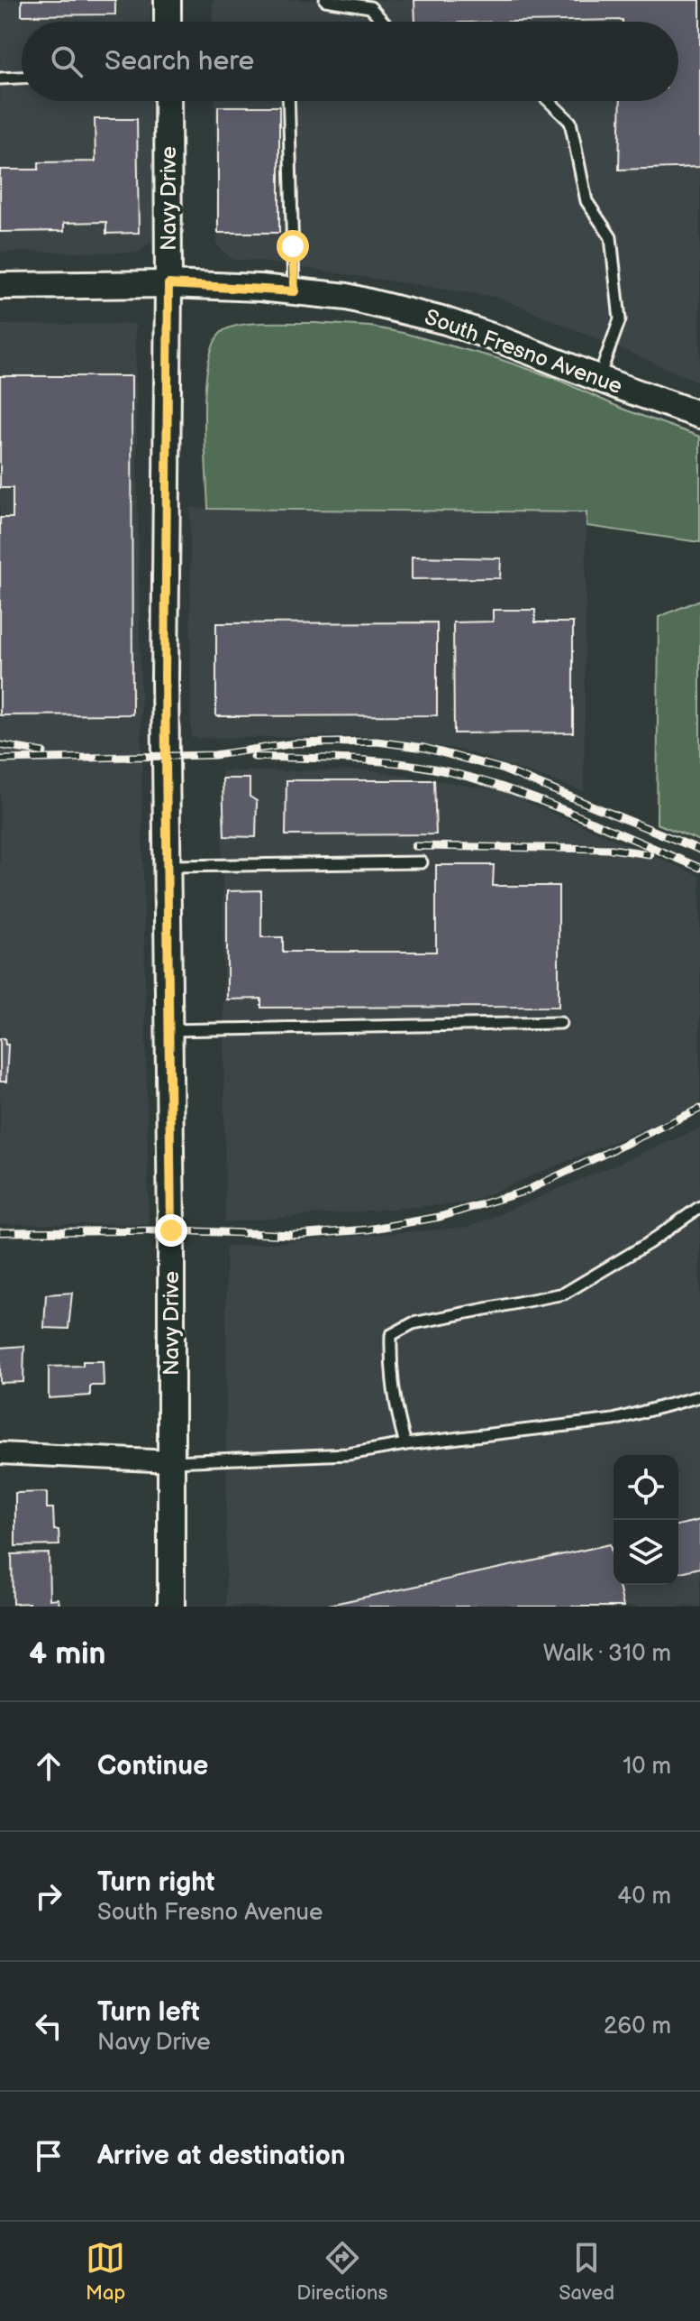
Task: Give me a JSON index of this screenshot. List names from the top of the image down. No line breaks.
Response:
{"streets":{"street":["Navy Drive","South Fresno Avenue"]},"crossings":[["Navy Drive","South Fresno Avenue"]],"page":{"search":"Search here","heading":["4 min","Walk · 310 m"],"list":[["Continue","10 m"],["Turn right","South Fresno Avenue","40 m"],["Turn left","Navy Drive","260 m"],"Arrive at destination"],"nav":["Map","Directions","Saved"]}}
